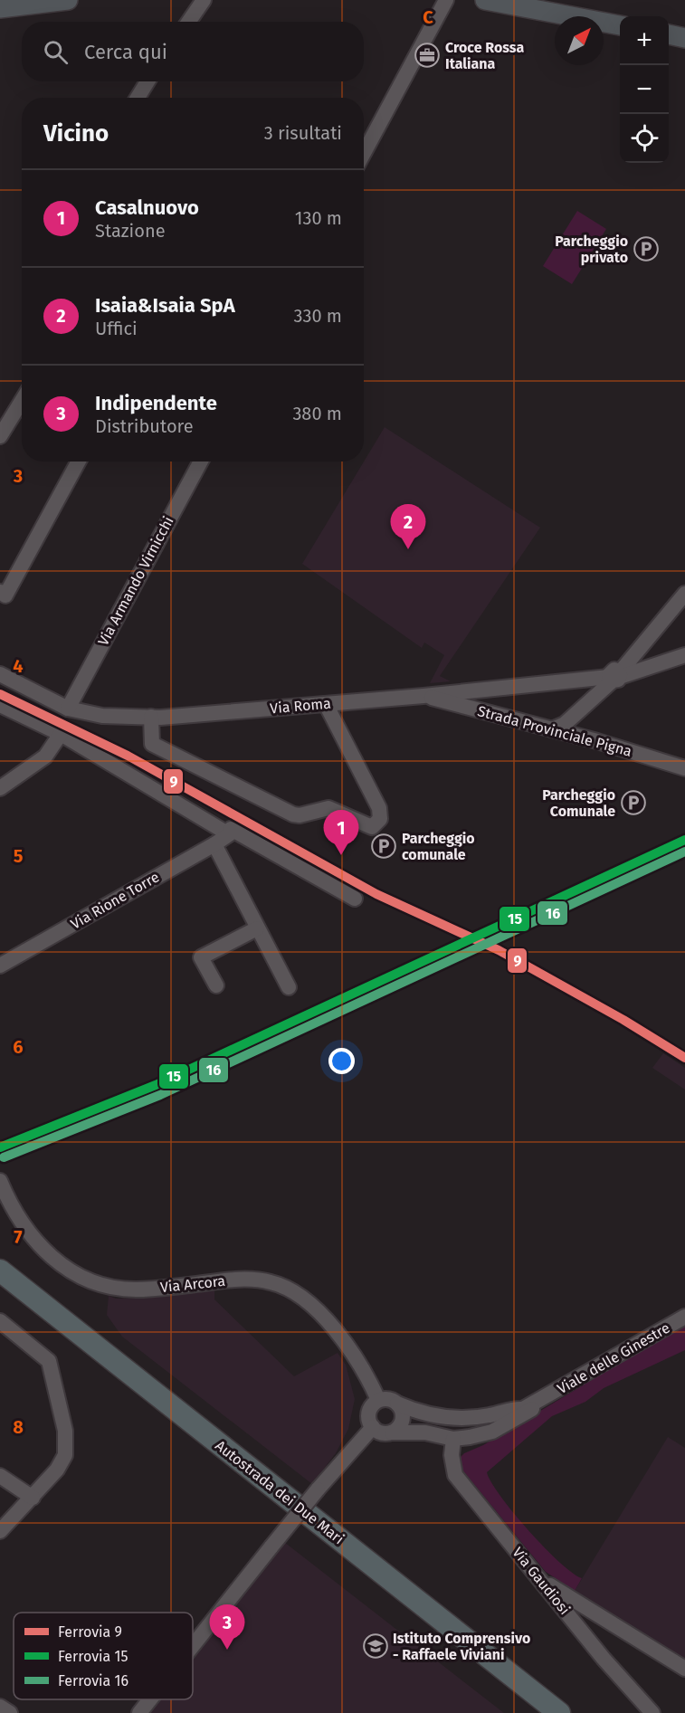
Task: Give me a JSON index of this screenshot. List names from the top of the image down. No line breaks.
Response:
{"streets":{"highway":["Autostrada dei Due Mari"],"street":["Via Armando Virnicchi","Via Roma","Strada Provinciale Pigna","Via Rione Torre","Via Arcora","Viale delle Ginestre","Via Gaudiosi"]},"crossings":[["Via Armando Virnicchi","Via Roma"],["Via Roma","Strada Provinciale Pigna"],["Via Arcora","Viale delle Ginestre"],["Viale delle Ginestre","Via Gaudiosi"]],"places":{"office":["Croce Rossa Italiana"],"parking":["Parcheggio privato","Parcheggio Comunale","Parcheggio comunale"],"school or university":["Istituto Comprensivo - Raffaele Viviani"]},"lines":["rail line 9","rail line 15","rail line 16"],"legend":["Ferrovia 9","Ferrovia 15","Ferrovia 16"],"north":"top right","page":{"map_buttons":["+","−"],"search":"Cerca qui","heading":["Vicino","3 risultati"],"list":[{"mark":"1","name":"Casalnuovo","note":"Stazione","value":"130 m"},{"mark":"2","name":"Isaia&Isaia SpA","note":"Uffici","value":"330 m"},{"mark":"3","name":"Indipendente","note":"Distributore","value":"380 m"}],"pins":["2","1","3"]},"grid":{"columns":["C"],"rows":["3","4","5","6","7","8"]}}
